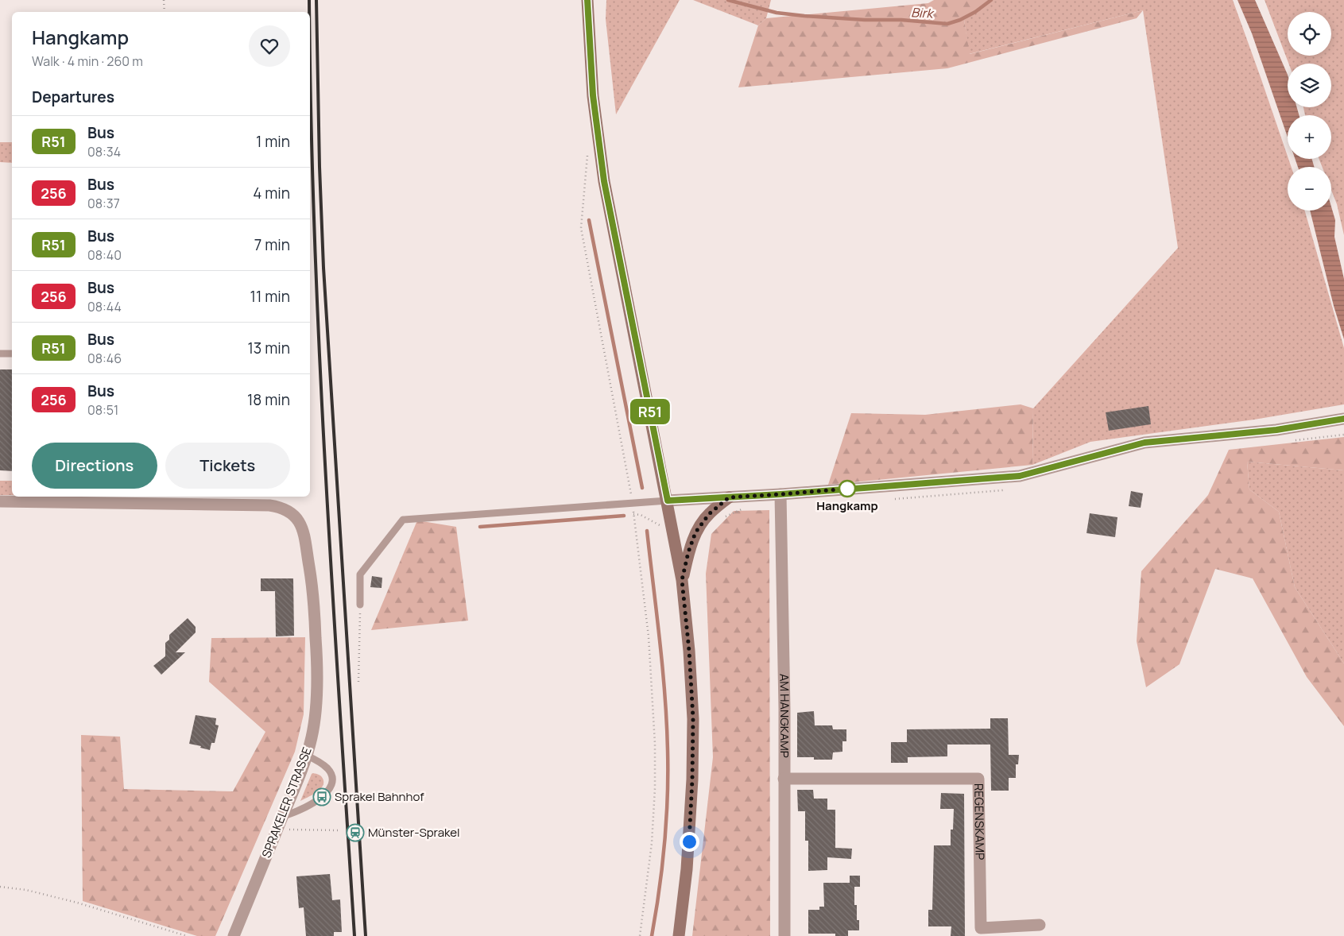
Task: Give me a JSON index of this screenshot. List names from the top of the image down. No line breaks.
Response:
{"streets":{"street":["AM HANGKAMP","SPRAKELER STRASSE","REGENSKAMP"]},"crossings":[["AM HANGKAMP","REGENSKAMP"]],"water":["Birk"],"places":{"other":["Hangkamp"],"bus stop":["Sprakel Bahnhof"],"station":["Münster-Sprakel"]},"lines":["bus line R51"],"page":{"on_map":"R51","map_buttons":["+","−"],"heading":[["Hangkamp","Walk · 4 min · 260 m"],"Departures"],"list":[{"mark":"R51","name":"Bus","note":"08:34","value":"1 min"},{"mark":"256","name":"Bus","note":"08:37","value":"4 min"},{"mark":"R51","name":"Bus","note":"08:40","value":"7 min"},{"mark":"256","name":"Bus","note":"08:44","value":"11 min"},{"mark":"R51","name":"Bus","note":"08:46","value":"13 min"},{"mark":"256","name":"Bus","note":"08:51","value":"18 min"}],"buttons":["Directions","Tickets"]}}
